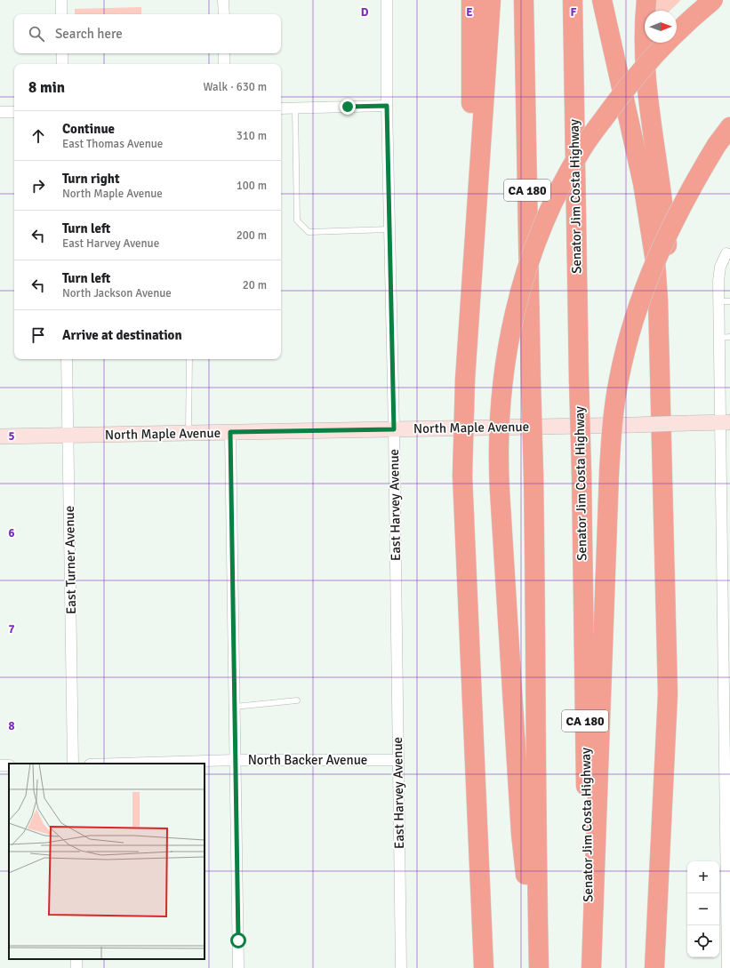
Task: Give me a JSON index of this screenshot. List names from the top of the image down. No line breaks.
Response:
{"streets":{"highway":["CA 180","Senator Jim Costa Highway"],"street":["North Maple Avenue","East Harvey Avenue","East Turner Avenue","North Backer Avenue"]},"crossings":[["North Maple Avenue","East Harvey Avenue"],["North Maple Avenue","East Turner Avenue"],["East Harvey Avenue","North Backer Avenue"]],"north":"right","page":{"search":"Search here","heading":["8 min","Walk · 630 m"],"list":[["Continue","East Thomas Avenue","310 m"],["Turn right","North Maple Avenue","100 m"],["Turn left","East Harvey Avenue","200 m"],["Turn left","North Jackson Avenue","20 m"],"Arrive at destination"],"map_buttons":["+","−"]},"grid":{"columns":["D","E","F"],"rows":["5","6","7","8"]}}
